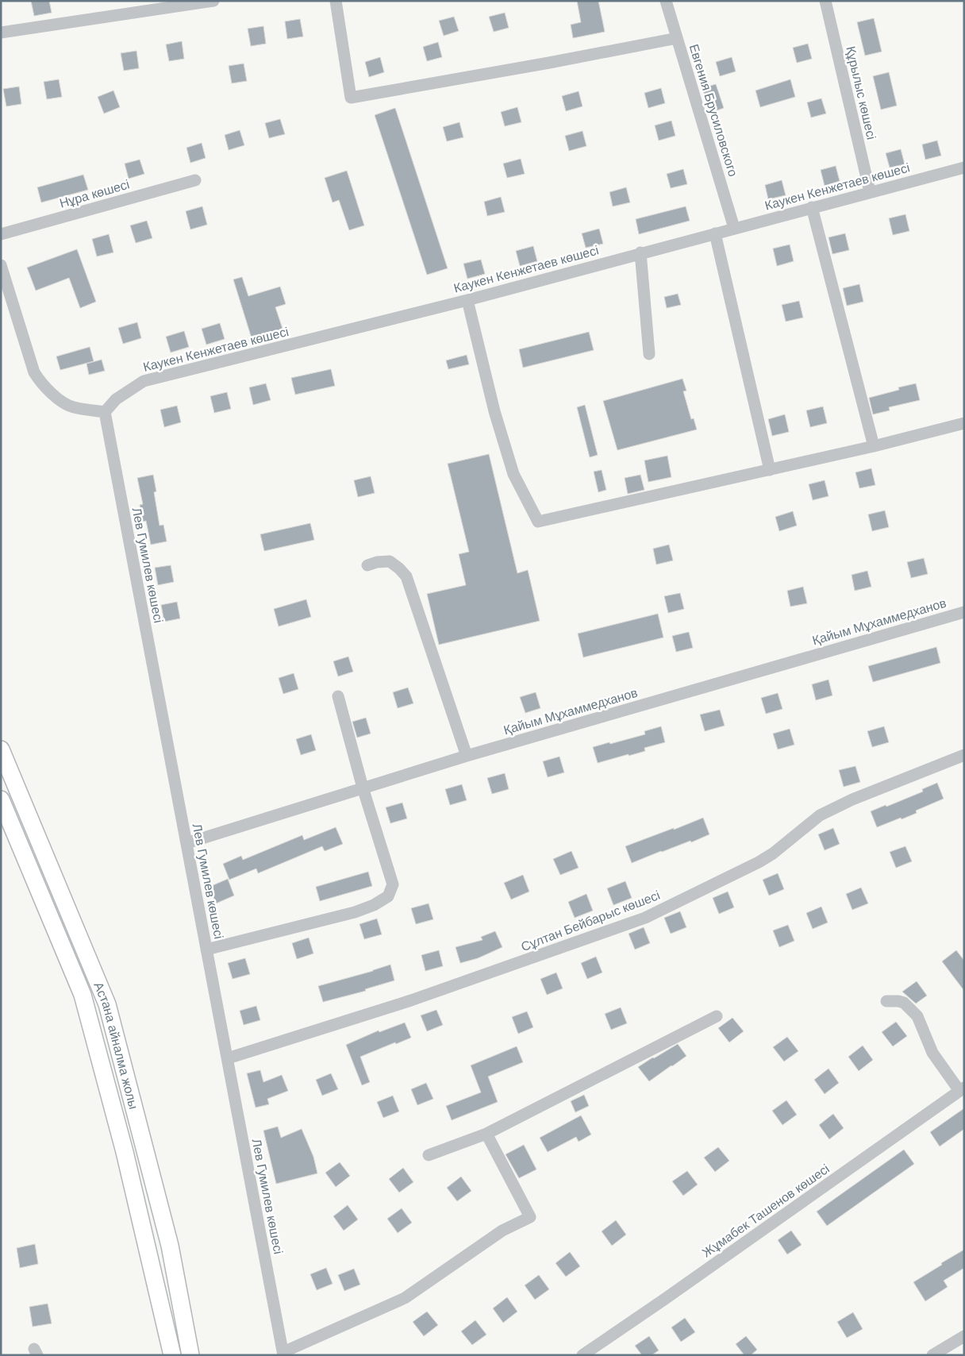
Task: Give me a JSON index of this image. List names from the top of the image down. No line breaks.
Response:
{"streets":{"highway":["Астана айналма жолы"],"street":["Құрылыс көшесі","Евгения Брусиловского","Каукен Кенжетаев көшесі","Нұра көшесі","Лев Гумилев көшесі","Қайым Мұхаммедханов","Сұлтан Бейбарыс көшесі","Жұмабек Ташенов көшесі"]},"crossings":[["Құрылыс көшесі","Каукен Кенжетаев көшесі"],["Евгения Брусиловского","Каукен Кенжетаев көшесі"],["Каукен Кенжетаев көшесі","Лев Гумилев көшесі"],["Лев Гумилев көшесі","Қайым Мұхаммедханов"],["Лев Гумилев көшесі","Сұлтан Бейбарыс көшесі"]]}
